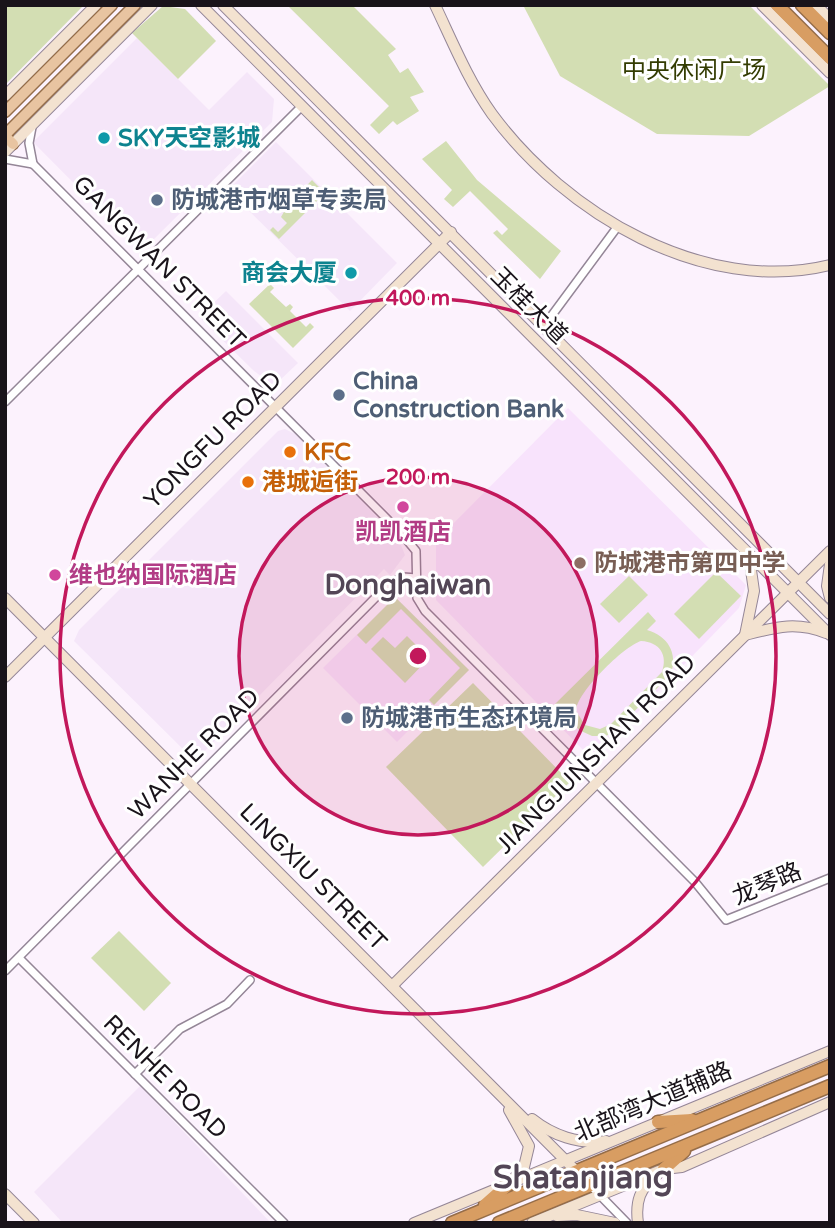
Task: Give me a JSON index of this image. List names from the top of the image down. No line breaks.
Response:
{"streets":{"main road":["玉桂大道","YONGFU ROAD","JIANGJUNSHAN ROAD","LINGXIU STREET","北部湾大道辅路"],"street":["GANGWAN STREET","WANHE ROAD","龙琴路","RENHE ROAD"]},"crossings":[["GANGWAN STREET","YONGFU ROAD"],["GANGWAN STREET","WANHE ROAD"],["GANGWAN STREET","JIANGJUNSHAN ROAD"],["GANGWAN STREET","龙琴路"],["玉桂大道","YONGFU ROAD"],["玉桂大道","JIANGJUNSHAN ROAD"],["YONGFU ROAD","LINGXIU STREET"],["WANHE ROAD","LINGXIU STREET"],["WANHE ROAD","RENHE ROAD"],["JIANGJUNSHAN ROAD","LINGXIU STREET"],["LINGXIU STREET","北部湾大道辅路"]],"districts":["Donghaiwan","Shatanjiang"],"parks":["中央休闲广场"],"places":["SKY天空影城","防城港市烟草专卖局","商会大厦","China Construction Bank","KFC","港城逅街","凯凯酒店","防城港市第四中学","维也纳国际酒店","防城港市生态环境局"],"rings":["400 m","200 m"]}
